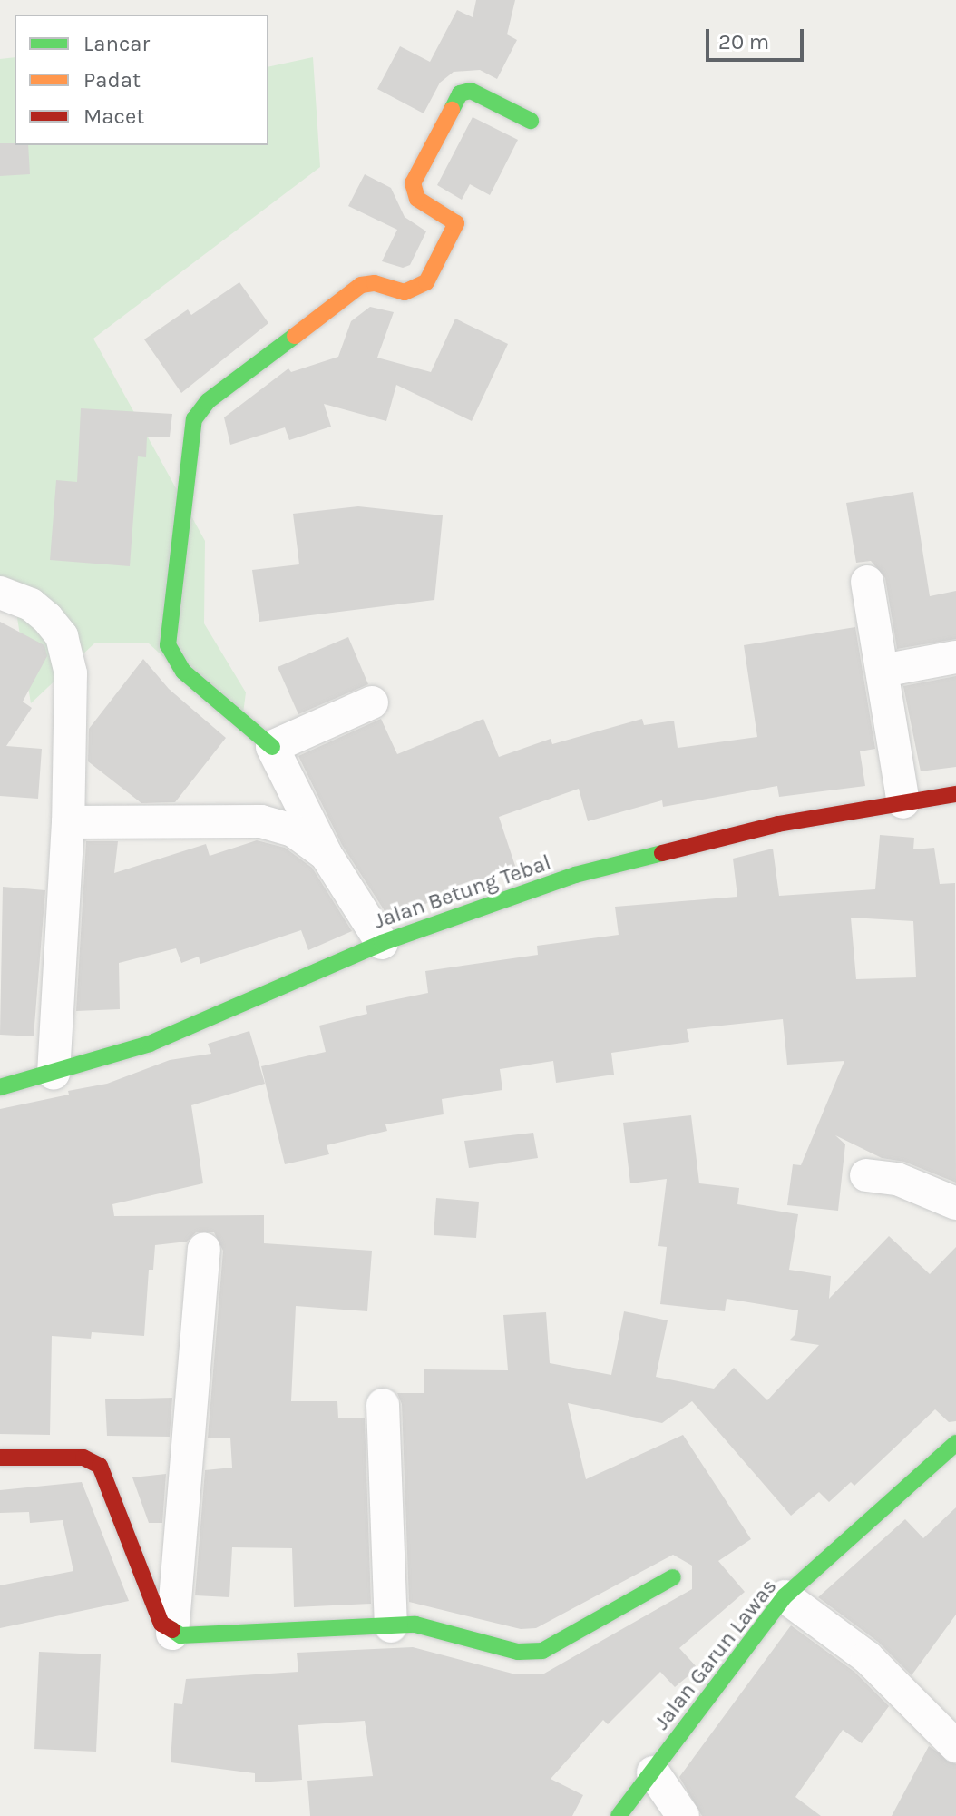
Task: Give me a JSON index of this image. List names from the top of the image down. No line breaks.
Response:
{"streets":{"street":["Jalan Betung Tebal","Jalan Garun Lawas"]},"legend":["Lancar","Padat","Macet"],"scale_bar":"20 m"}
